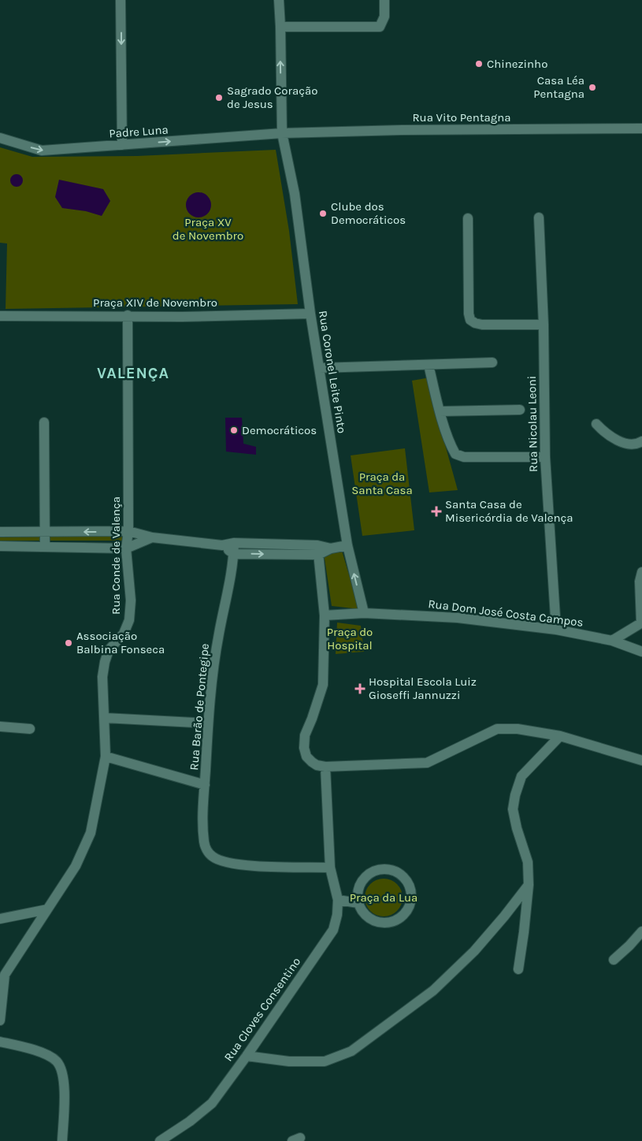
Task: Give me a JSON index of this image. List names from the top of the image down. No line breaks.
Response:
{"streets":{"street":["Rua Vito Pentagna","Padre Luna","Praça XIV de Novembro","Rua Coronel Leite Pinto","Rua Nicolau Leoni","Rua Conde de Valença","Rua Dom José Costa Campos","Rua Barão de Pontegipe","Rua Cloves Consentino"]},"crossings":[["Rua Vito Pentagna","Padre Luna"],["Rua Vito Pentagna","Rua Coronel Leite Pinto"],["Padre Luna","Rua Coronel Leite Pinto"],["Praça XIV de Novembro","Rua Coronel Leite Pinto"],["Praça XIV de Novembro","Rua Conde de Valença"],["Rua Coronel Leite Pinto","Rua Dom José Costa Campos"],["Rua Nicolau Leoni","Rua Dom José Costa Campos"],["Rua Barão de Pontegipe","Rua Cloves Consentino"]],"one_way":["Padre Luna"],"districts":["VALENÇA"],"parks":["Praça XV de Novembro","Praça da Santa Casa","Praça do Hospital","Praça da Lua"],"places":{"other":["Chinezinho","Casa Léa Pentagna","Sagrado Coração de Jesus","Clube dos Democráticos","Democráticos","Associação Balbina Fonseca"],"health":["Santa Casa de Misericórdia de Valença","Hospital Escola Luiz Gioseffi Jannuzzi"]}}
